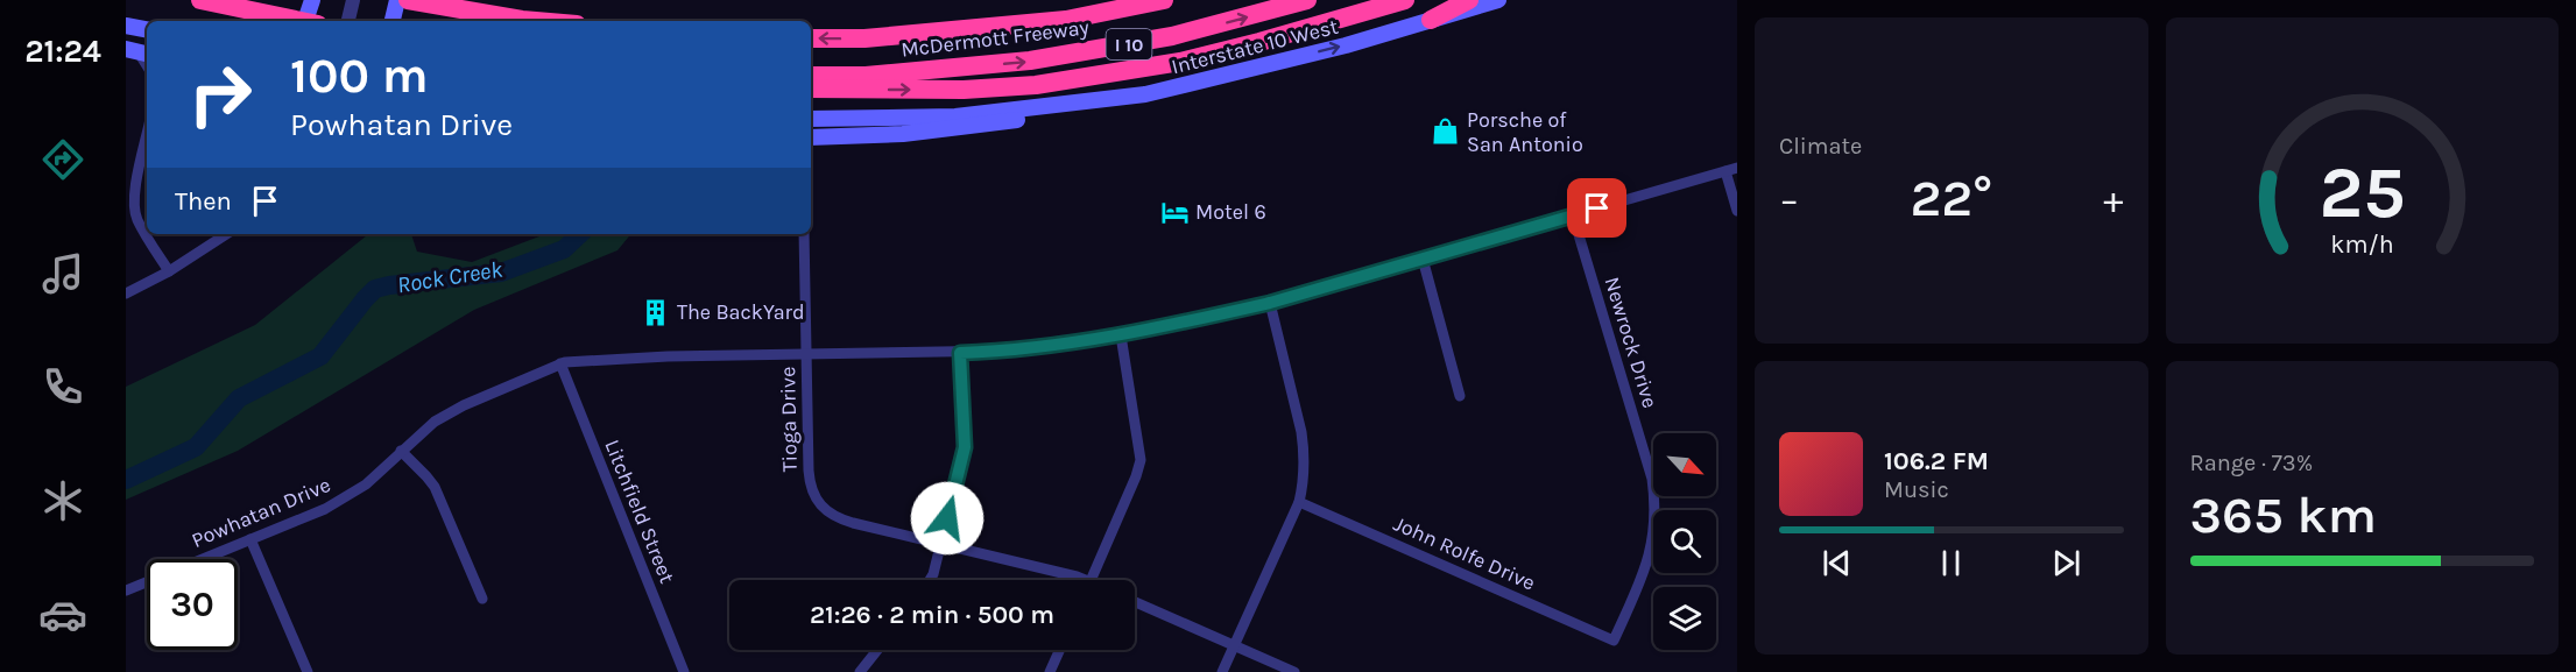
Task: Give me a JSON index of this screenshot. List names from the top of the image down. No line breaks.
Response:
{"streets":{"highway":["McDermott Freeway","I 10"],"main road":["Interstate 10 West"],"street":["Newrock Drive","Tioga Drive","Litchfield Street","Powhatan Drive","John Rolfe Drive"]},"crossings":[["Newrock Drive","Powhatan Drive"],["Newrock Drive","John Rolfe Drive"],["Tioga Drive","Powhatan Drive"],["Litchfield Street","Powhatan Drive"]],"one_way":["Interstate 10 West"],"water":["Rock Creek"],"places":{"shop":["Porsche of San Antonio"],"hotel":["Motel 6"],"building":["The BackYard"]},"north":"bottom right","page":{"tabs":"21:24","tile":["Climate",["Range · 73%","365 km"]],"turn":["100 m","Powhatan Drive"],"then":"Then","heat":["−","22°","+"],"song":["106.2 FM","Music"],"limit":"30","trip":"21:26 · 2 min · 500 m","gauge":["25","km/h"]}}
